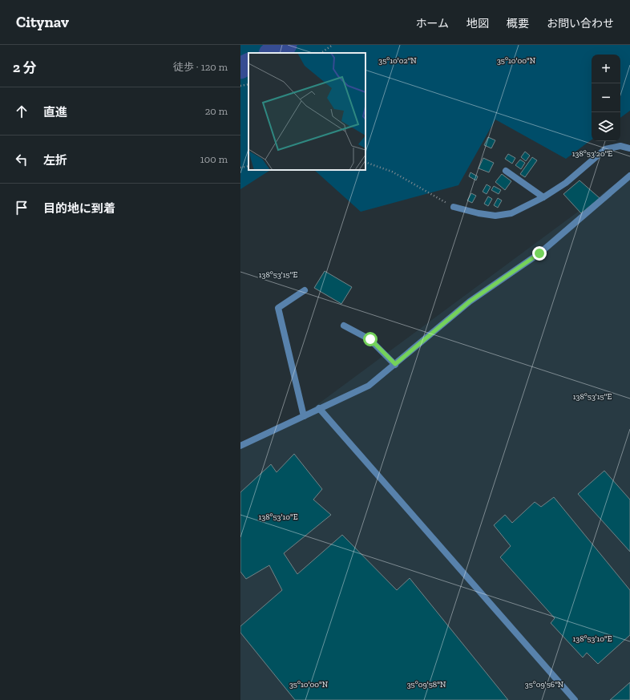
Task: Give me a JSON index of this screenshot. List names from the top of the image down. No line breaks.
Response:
{"page":{"header":"Citynav","nav":["ホーム","地図","概要","お問い合わせ"],"heading":["2 分","徒歩 · 120 m"],"map_buttons":["+","−"],"list":[["直進","20 m"],["左折","100 m"],"目的地に到着"]},"coordinates":["35°10'02\"N","35°10'00\"N","138°53'20\"E","138°53'15\"E","138°53'10\"E","35°09'58\"N","35°09'56\"N"]}
